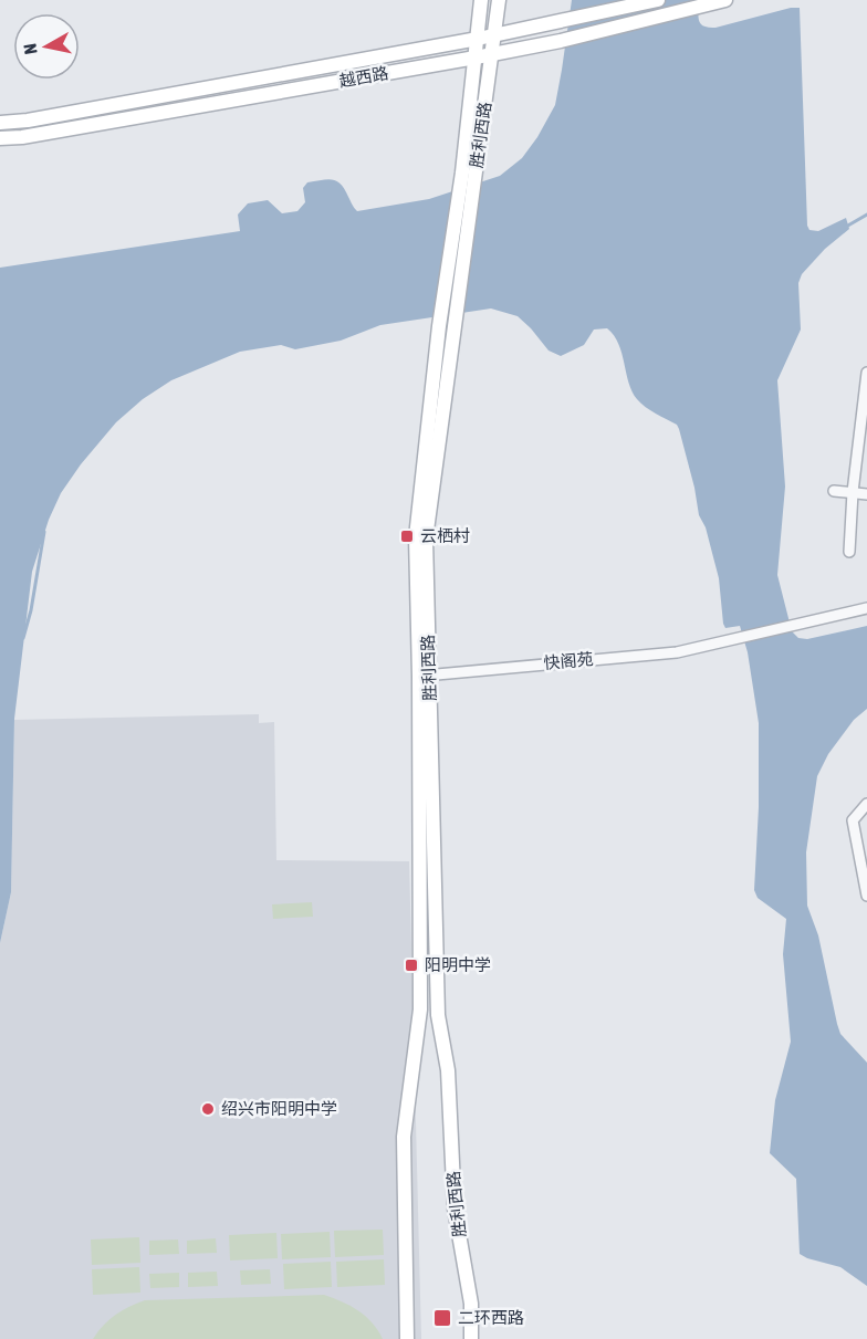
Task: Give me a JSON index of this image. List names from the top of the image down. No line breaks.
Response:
{"streets":{"main road":["越西路","胜利西路"],"street":["快阁苑"]},"crossings":[["越西路","胜利西路"],["胜利西路","快阁苑"]],"places":{"transit":["云栖村","阳明中学","二环西路"],"other":["绍兴市阳明中学"]},"north":"left"}
